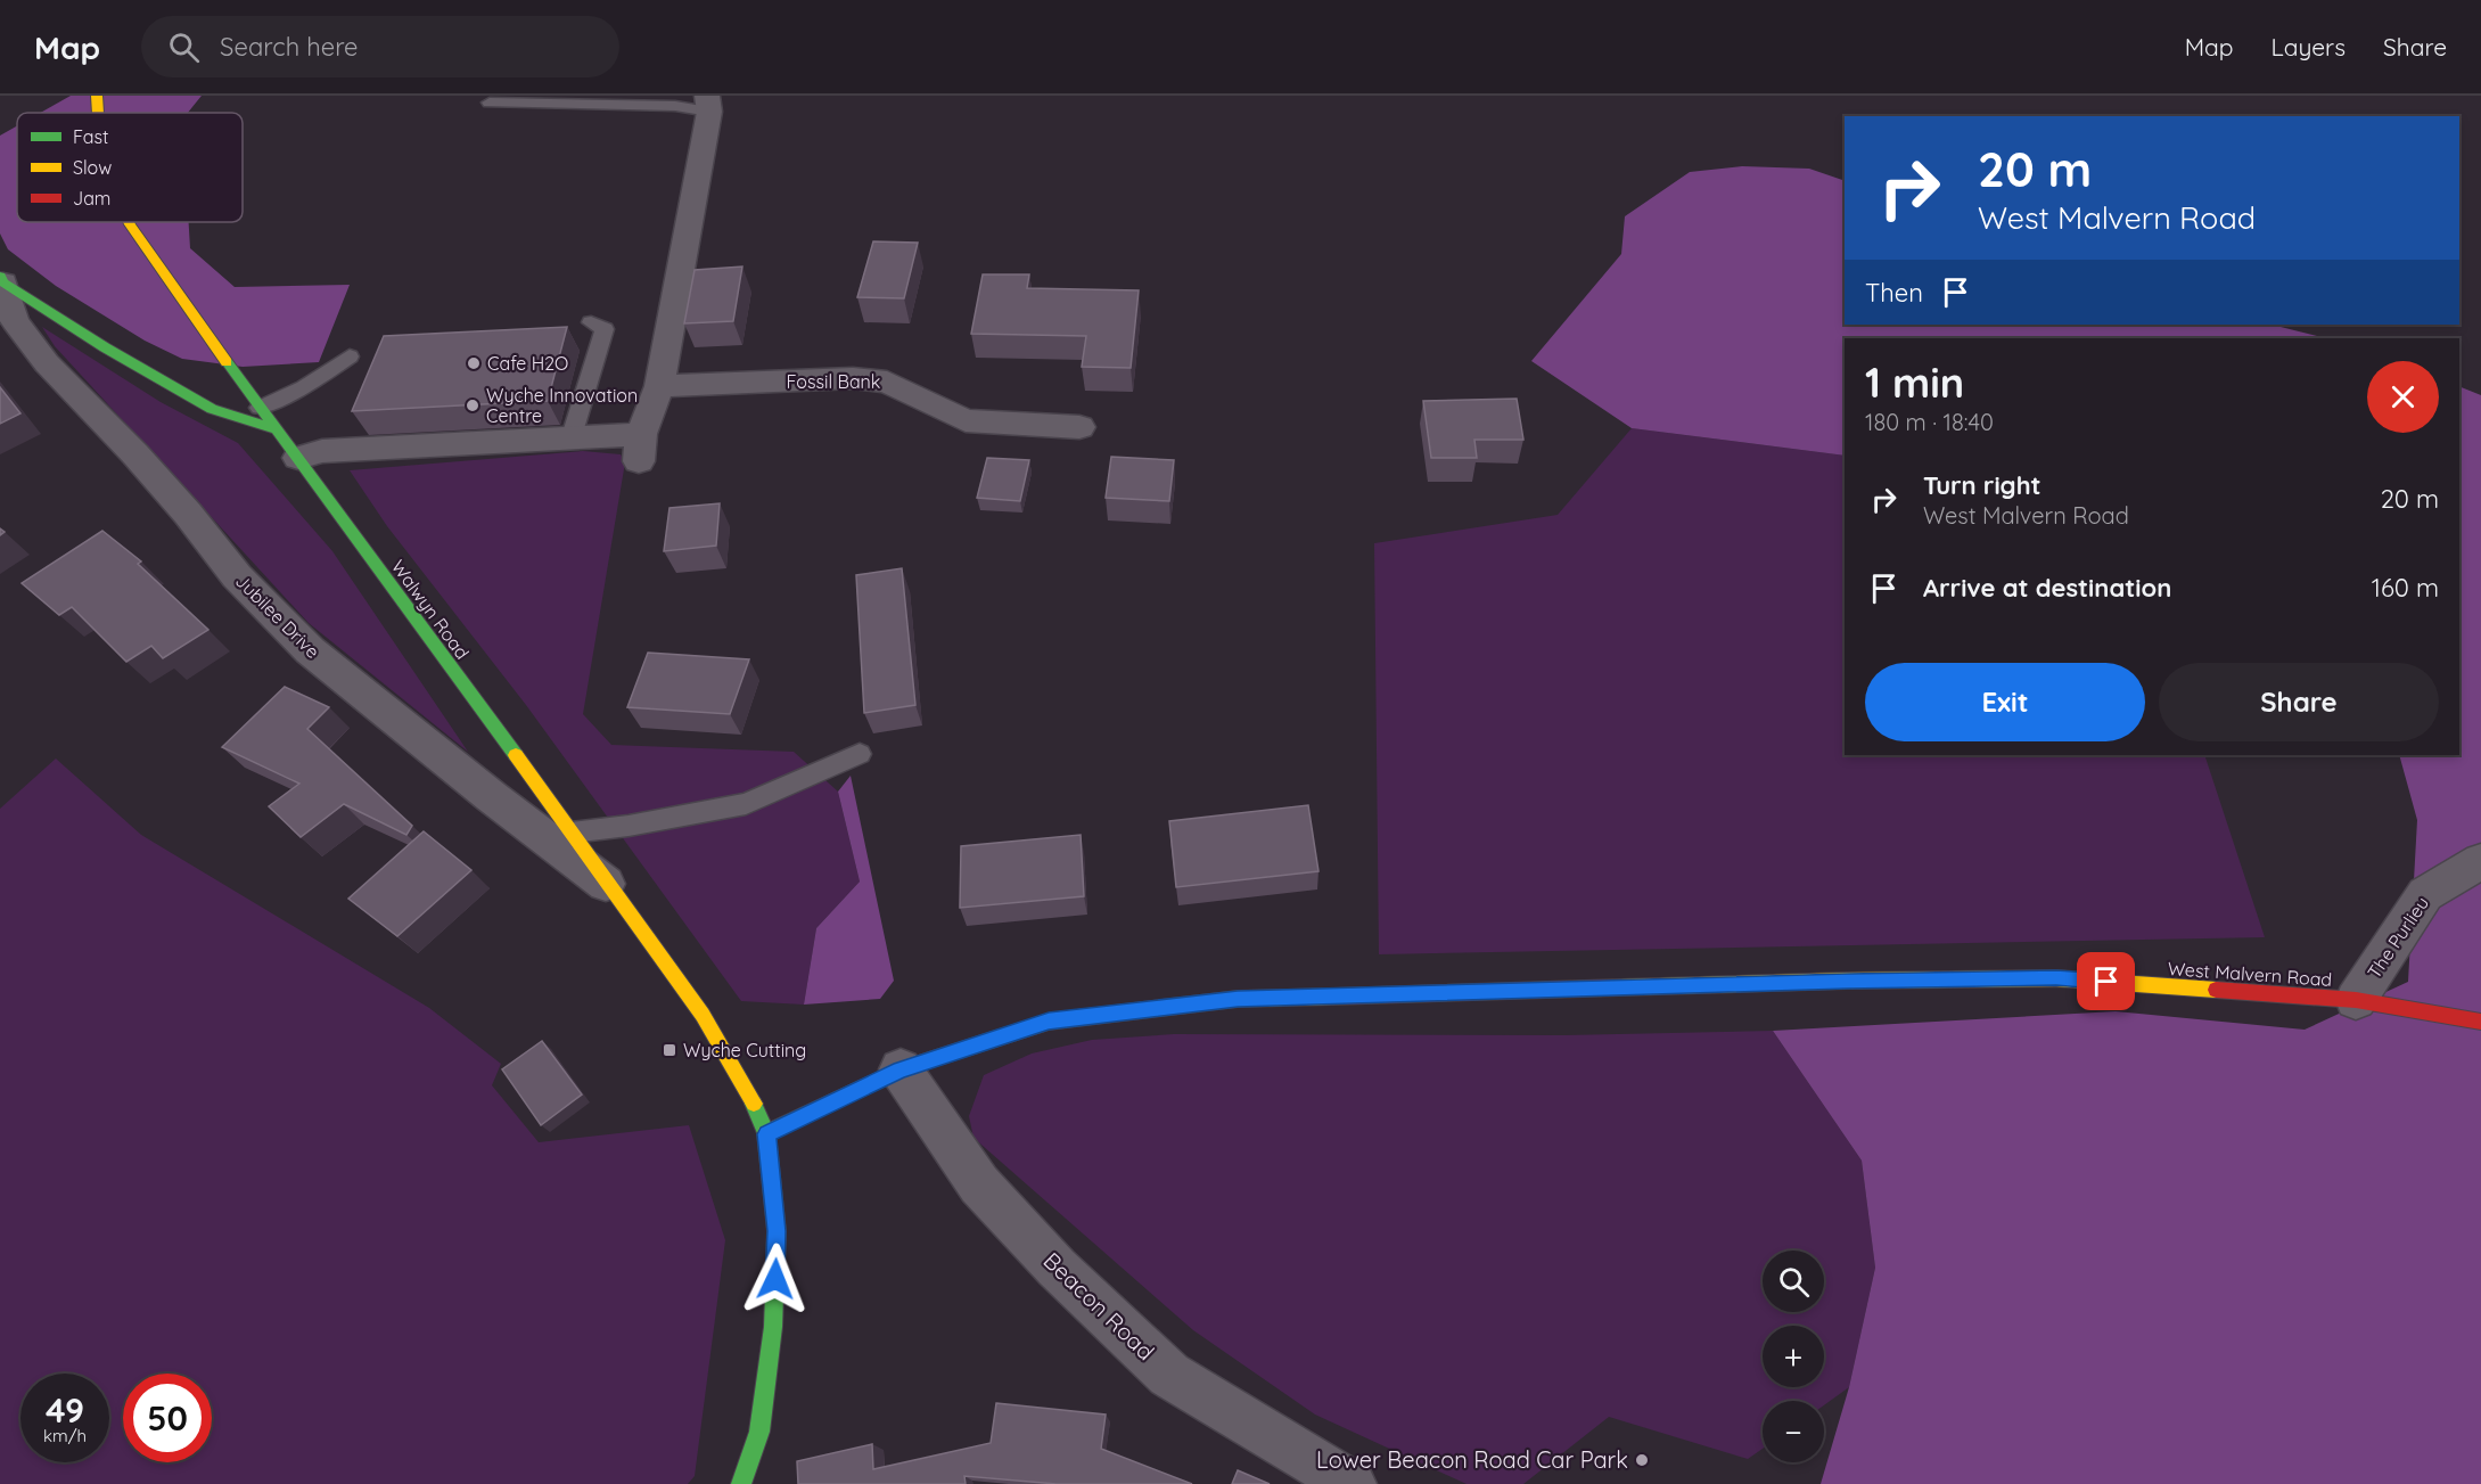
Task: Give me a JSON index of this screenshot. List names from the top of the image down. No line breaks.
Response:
{"streets":{"main road":["Walwyn Road","Jubilee Drive","West Malvern Road"],"street":["Fossil Bank","The Purlieu","Beacon Road"]},"crossings":[["Walwyn Road","Jubilee Drive"],["Walwyn Road","West Malvern Road"],["The Purlieu","West Malvern Road"],["West Malvern Road","Beacon Road"]],"places":{"other":["Cafe H2O","Wyche Innovation Centre","Lower Beacon Road Car Park"],"transit":["Wyche Cutting"]},"legend":["Fast","Slow","Jam"],"page":{"header":"Map","search":"Search here","nav":["Map","Layers","Share"],"turn":["20 m","West Malvern Road"],"then":"Then","heading":["1 min","180 m · 18:40"],"list":[{"name":"Turn right","note":"West Malvern Road","value":"20 m"},{"name":"Arrive at destination","value":"160 m"}],"buttons":["Exit","Share"],"map_buttons":["+","−"],"speed":"49 km/h","limit":"50"}}
